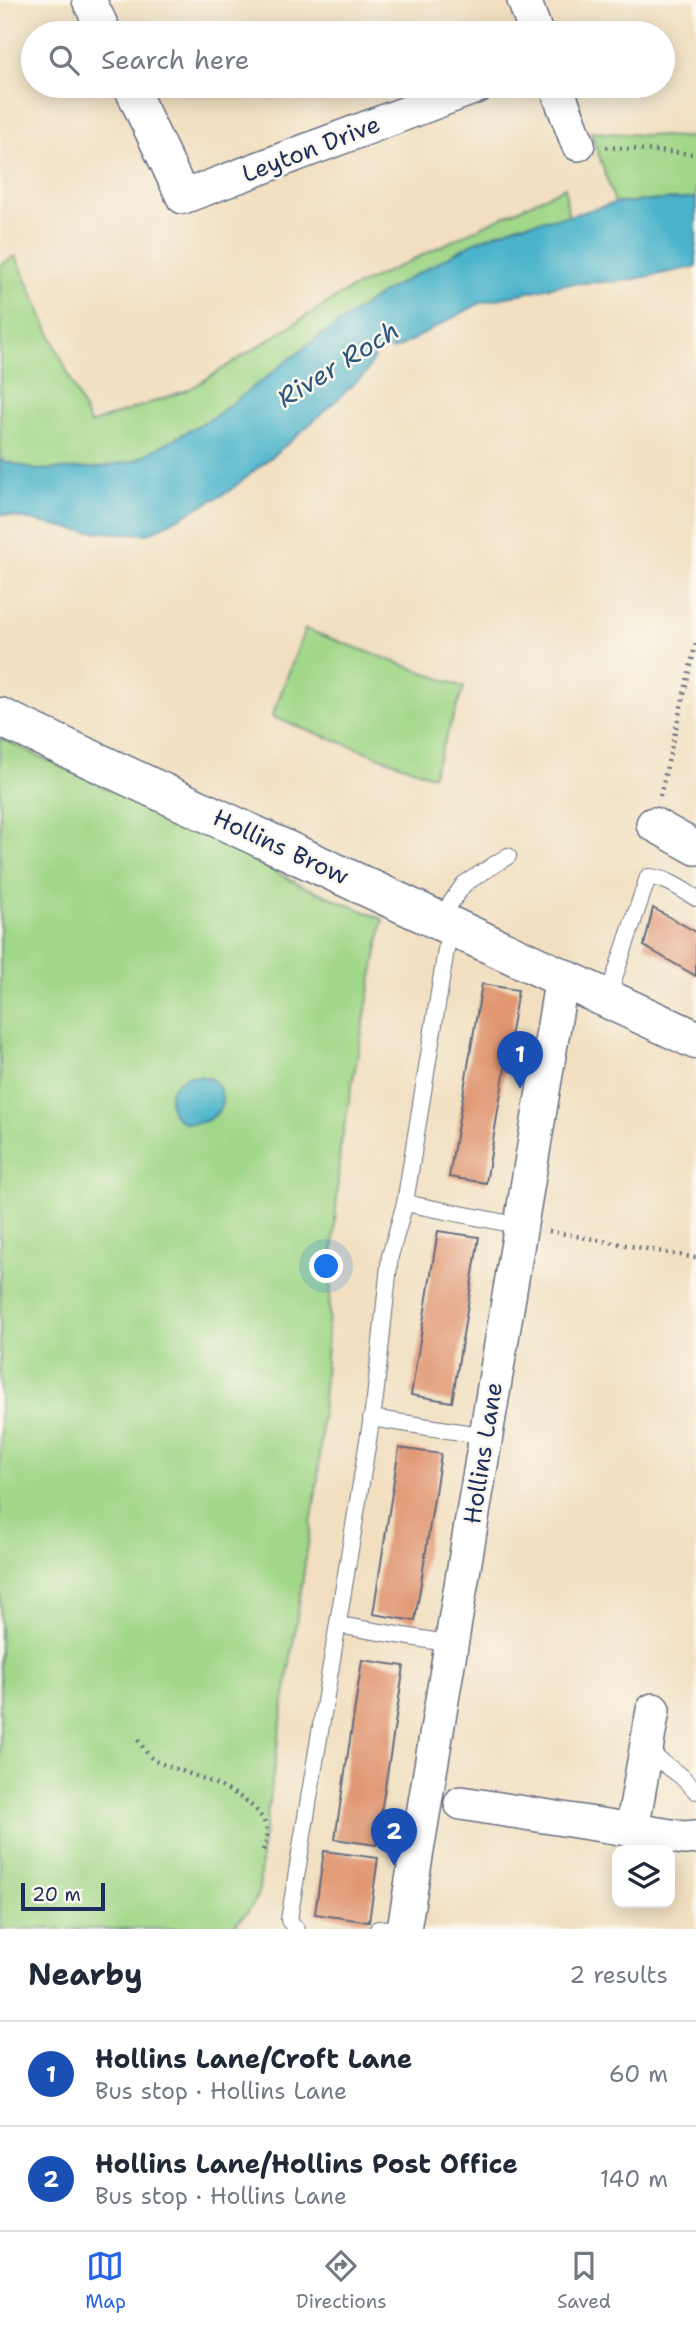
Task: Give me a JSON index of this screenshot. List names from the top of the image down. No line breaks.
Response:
{"streets":{"street":["Leyton Drive","Hollins Brow","Hollins Lane"]},"crossings":[["Hollins Brow","Hollins Lane"]],"water":["River Roch"],"scale_bar":"20 m","page":{"search":"Search here","pins":["1","2"],"scale":"20 m","heading":["Nearby","2 results"],"list":[{"mark":"1","name":"Hollins Lane/Croft Lane","note":"Bus stop · Hollins Lane","value":"60 m"},{"mark":"2","name":"Hollins Lane/Hollins Post Office","note":"Bus stop · Hollins Lane","value":"140 m"}],"nav":["Map","Directions","Saved"]}}
